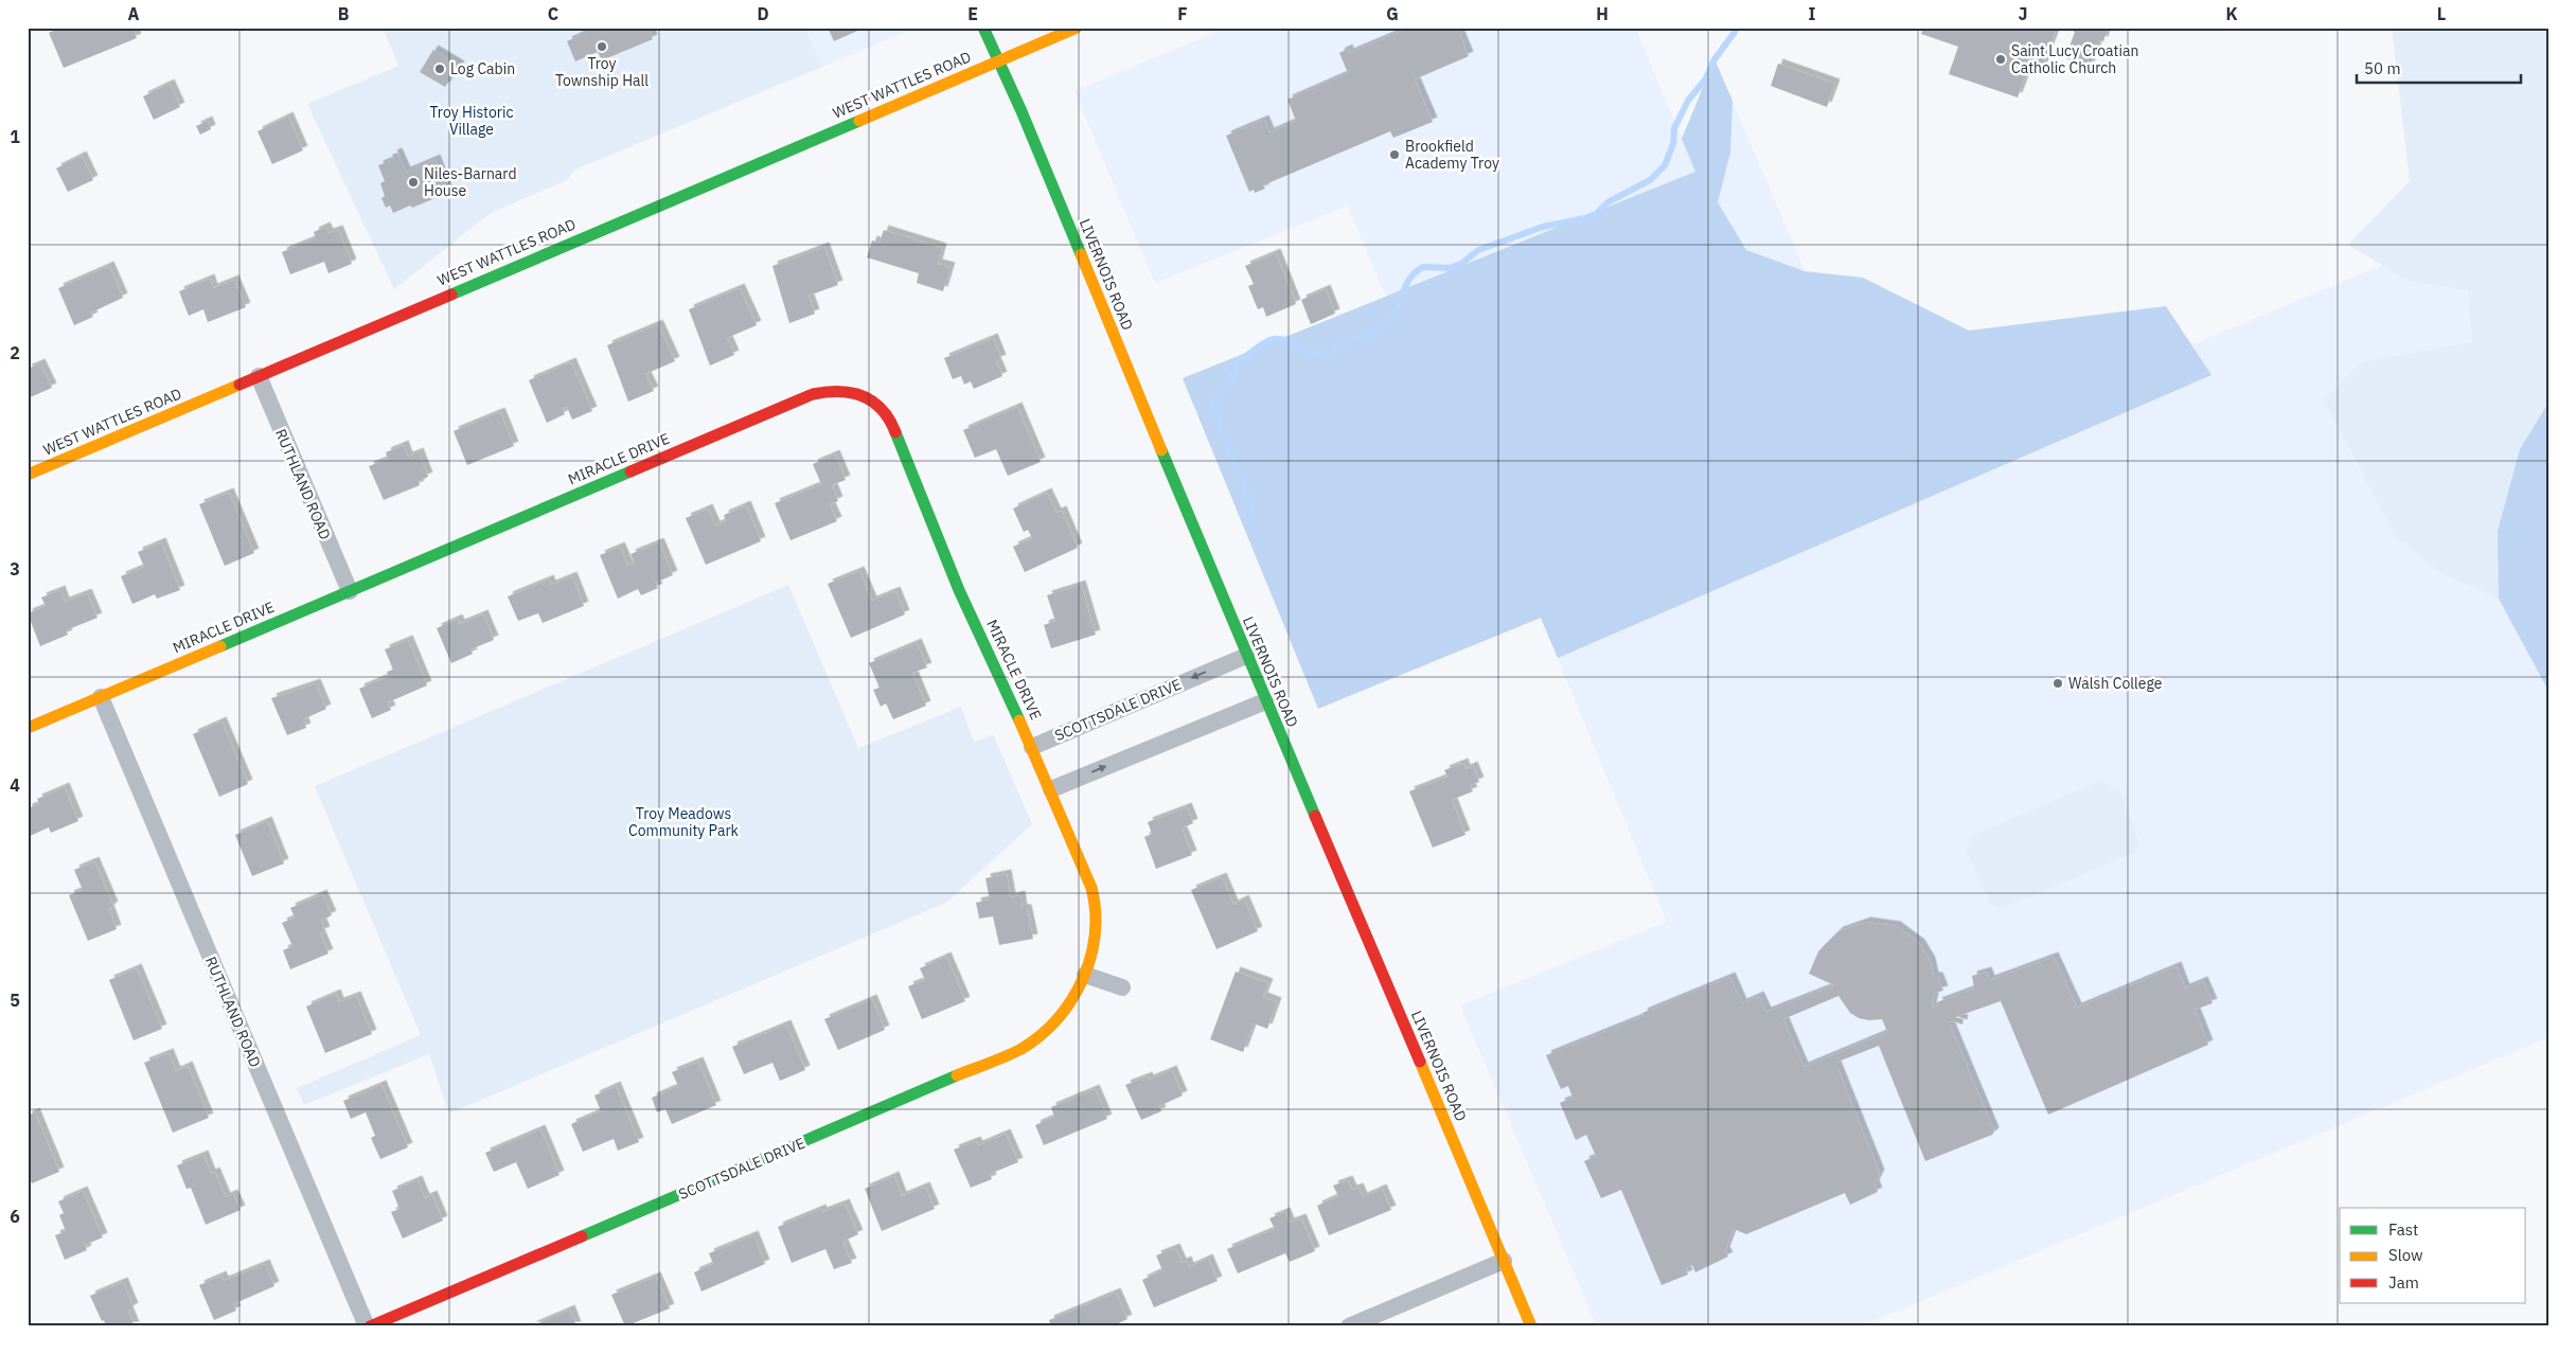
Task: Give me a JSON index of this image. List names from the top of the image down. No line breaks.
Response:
{"streets":{"street":["WEST WATTLES ROAD","LIVERNOIS ROAD","MIRACLE DRIVE","RUTHLAND ROAD","SCOTTSDALE DRIVE"]},"crossings":[["WEST WATTLES ROAD","LIVERNOIS ROAD"],["WEST WATTLES ROAD","RUTHLAND ROAD"],["LIVERNOIS ROAD","SCOTTSDALE DRIVE"],["MIRACLE DRIVE","RUTHLAND ROAD"],["MIRACLE DRIVE","SCOTTSDALE DRIVE"],["RUTHLAND ROAD","SCOTTSDALE DRIVE"]],"parks":["Troy Historic Village","Troy Meadows Community Park"],"places":["Troy Township Hall","Saint Lucy Croatian Catholic Church","Log Cabin","Brookfield Academy Troy","Niles-Barnard House","Walsh College"],"legend":["Fast","Slow","Jam"],"scale_bar":"50 m","grid":{"columns":["A","B","C","D","E","F","G","H","I","J","K","L"],"rows":["1","2","3","4","5","6"]}}
